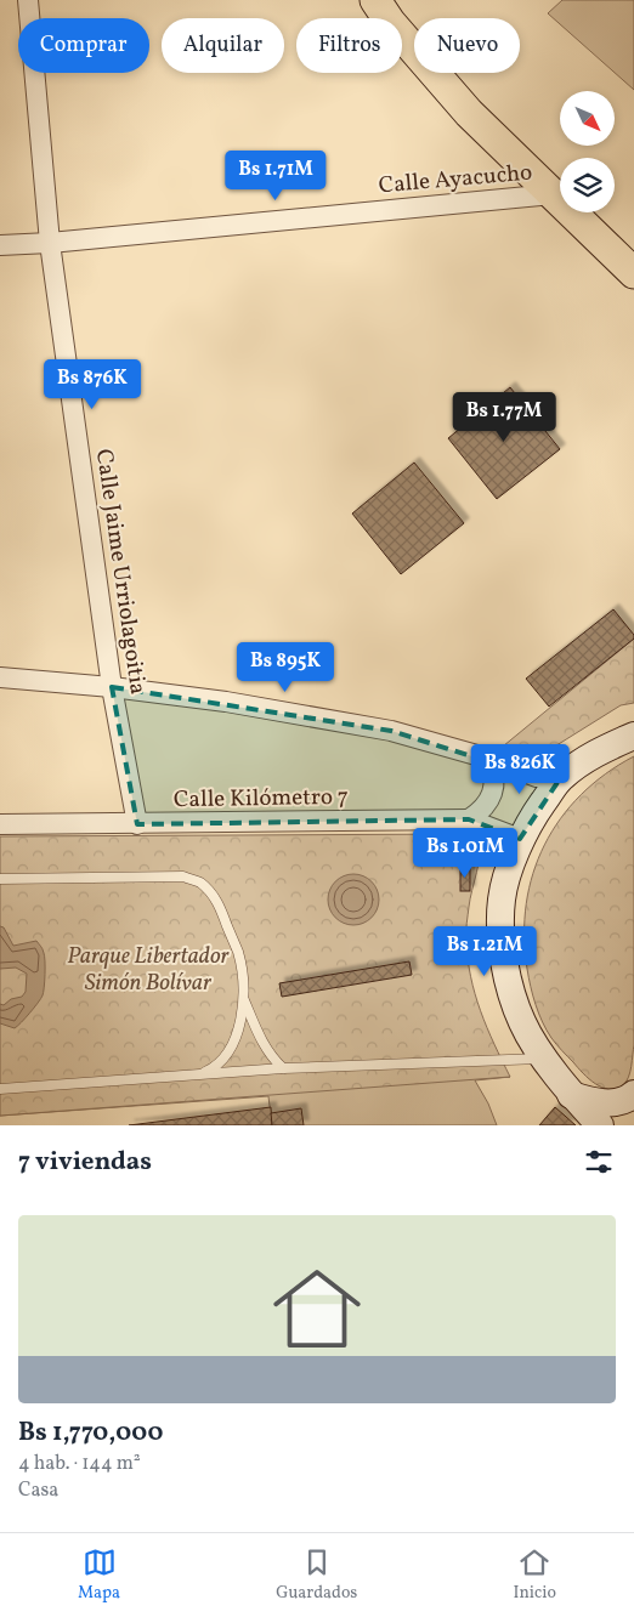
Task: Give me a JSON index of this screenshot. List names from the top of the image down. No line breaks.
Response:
{"streets":{"street":["Calle Ayacucho","Calle Jaime Urriolagoitia","Calle Kilómetro 7"]},"crossings":[["Calle Ayacucho","Calle Jaime Urriolagoitia"],["Calle Jaime Urriolagoitia","Calle Kilómetro 7"]],"parks":["Parque Libertador Simón Bolívar"],"north":"bottom right","page":{"chip":["Comprar","Alquilar","Filtros","Nuevo"],"price":["Bs 1.71M","Bs 876K","Bs 1.77M","Bs 895K","Bs 826K","Bs 1.01M","Bs 1.21M"],"heading":"7 viviendas","list":[{"name":"Bs 1,770,000","note":"4 hab. · 144 m² · Casa"}],"tabs":["Mapa","Guardados","Inicio"]}}
